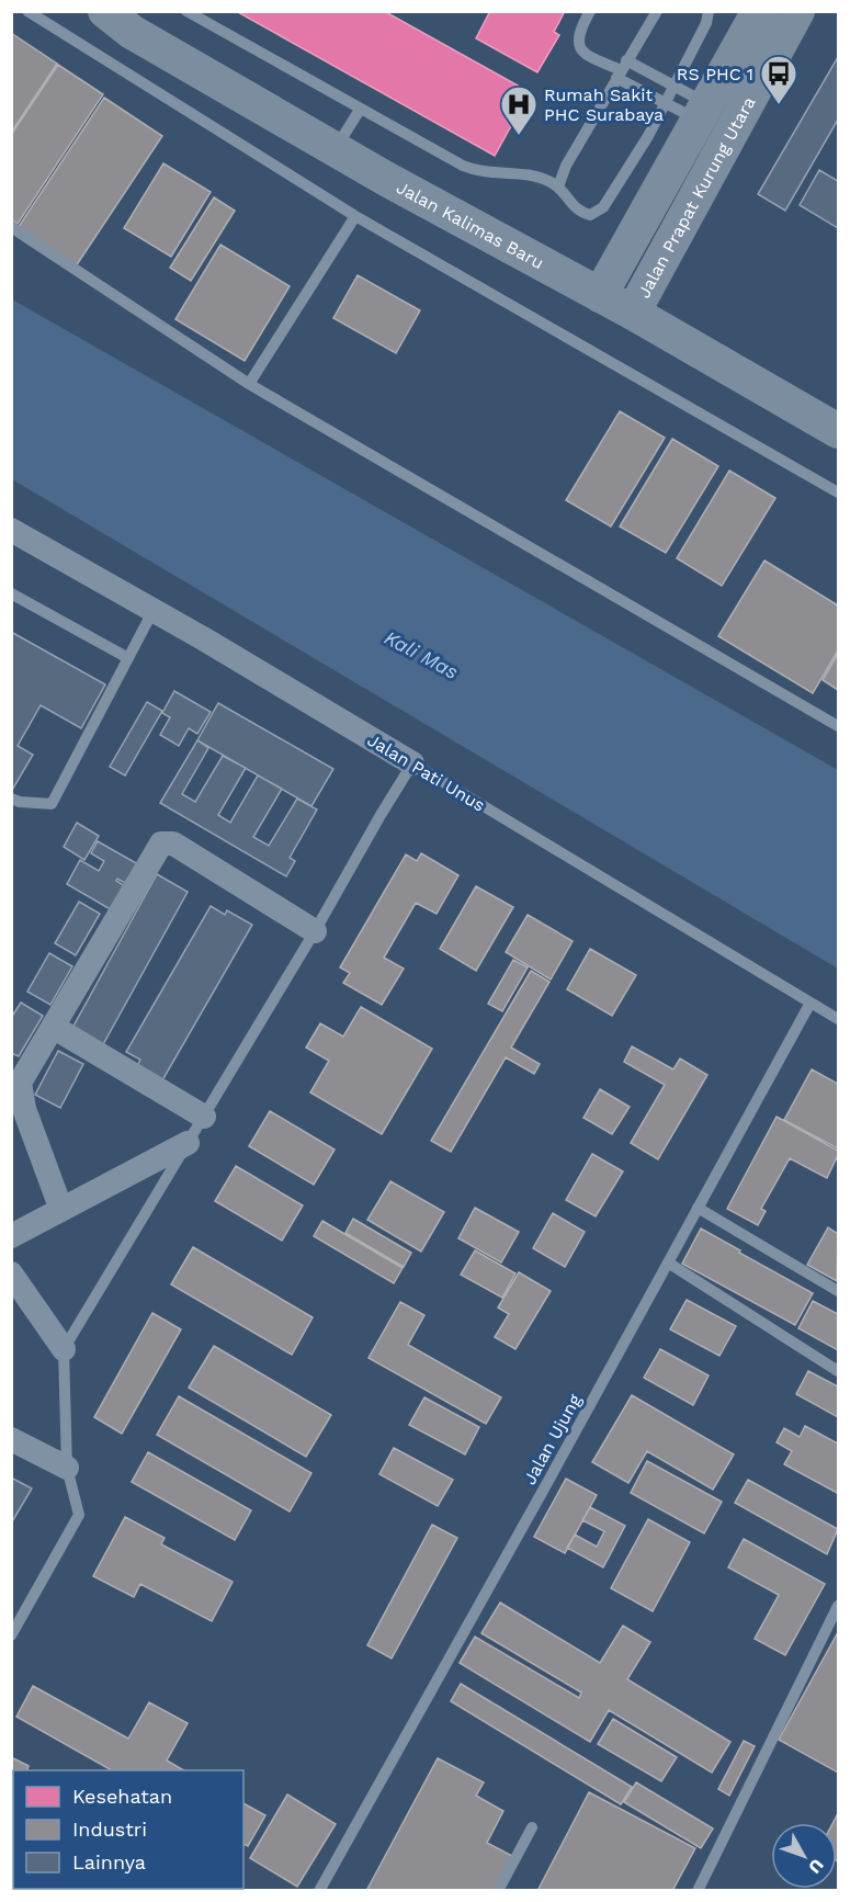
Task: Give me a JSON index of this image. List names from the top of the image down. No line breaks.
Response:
{"streets":{"street":["Jalan Prapat Kurung Utara","Jalan Kalimas Baru","Jalan Pati Unus"],"lane":["Jalan Ujung"]},"crossings":[["Jalan Prapat Kurung Utara","Jalan Kalimas Baru"],["Jalan Pati Unus","Jalan Ujung"]],"water":["Kali Mas"],"places":{"bus stop":["RS PHC 1"],"hospital":["Rumah Sakit PHC Surabaya"]},"legend":["Kesehatan","Industri","Lainnya"],"north":"bottom right"}
